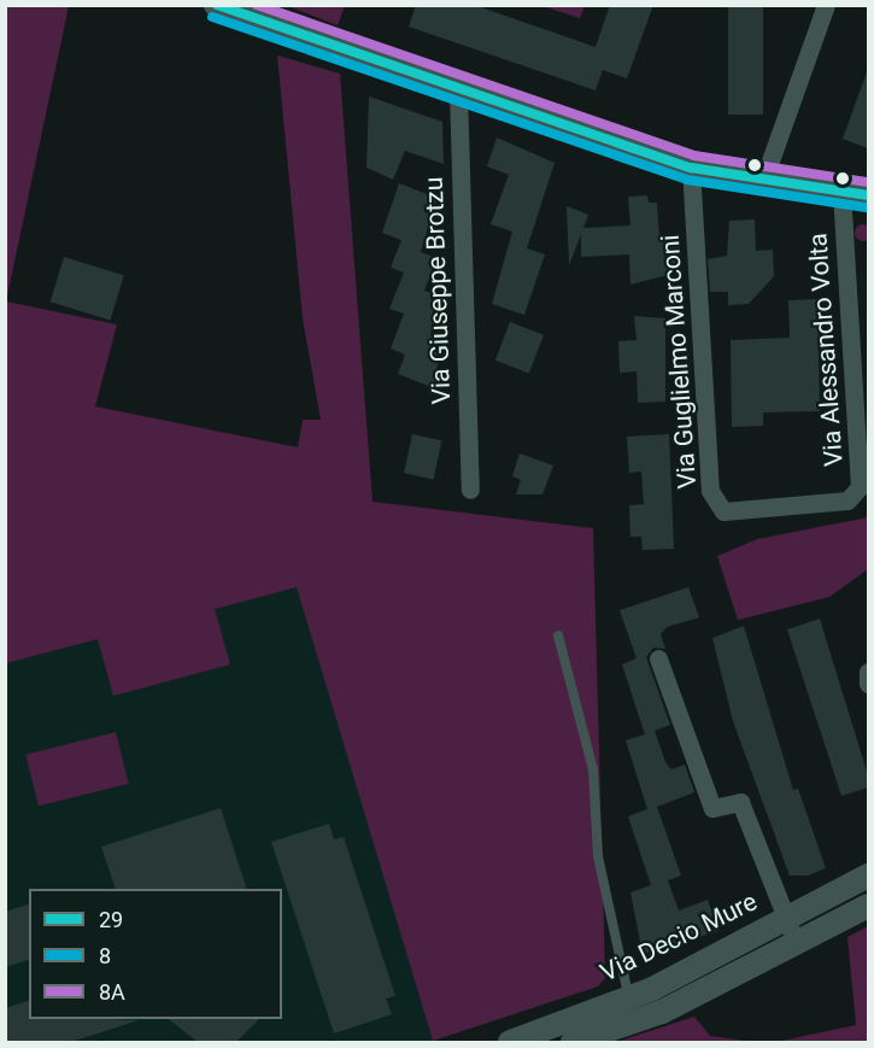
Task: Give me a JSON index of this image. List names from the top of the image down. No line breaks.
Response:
{"streets":{"street":["Via Giuseppe Brotzu","Via Alessandro Volta","Via Guglielmo Marconi","Via Decio Mure"]},"crossings":[["Via Alessandro Volta","Via Guglielmo Marconi"]],"lines":["transit line 29","transit line 8A","transit line 8"],"legend":["29","8","8A"]}
